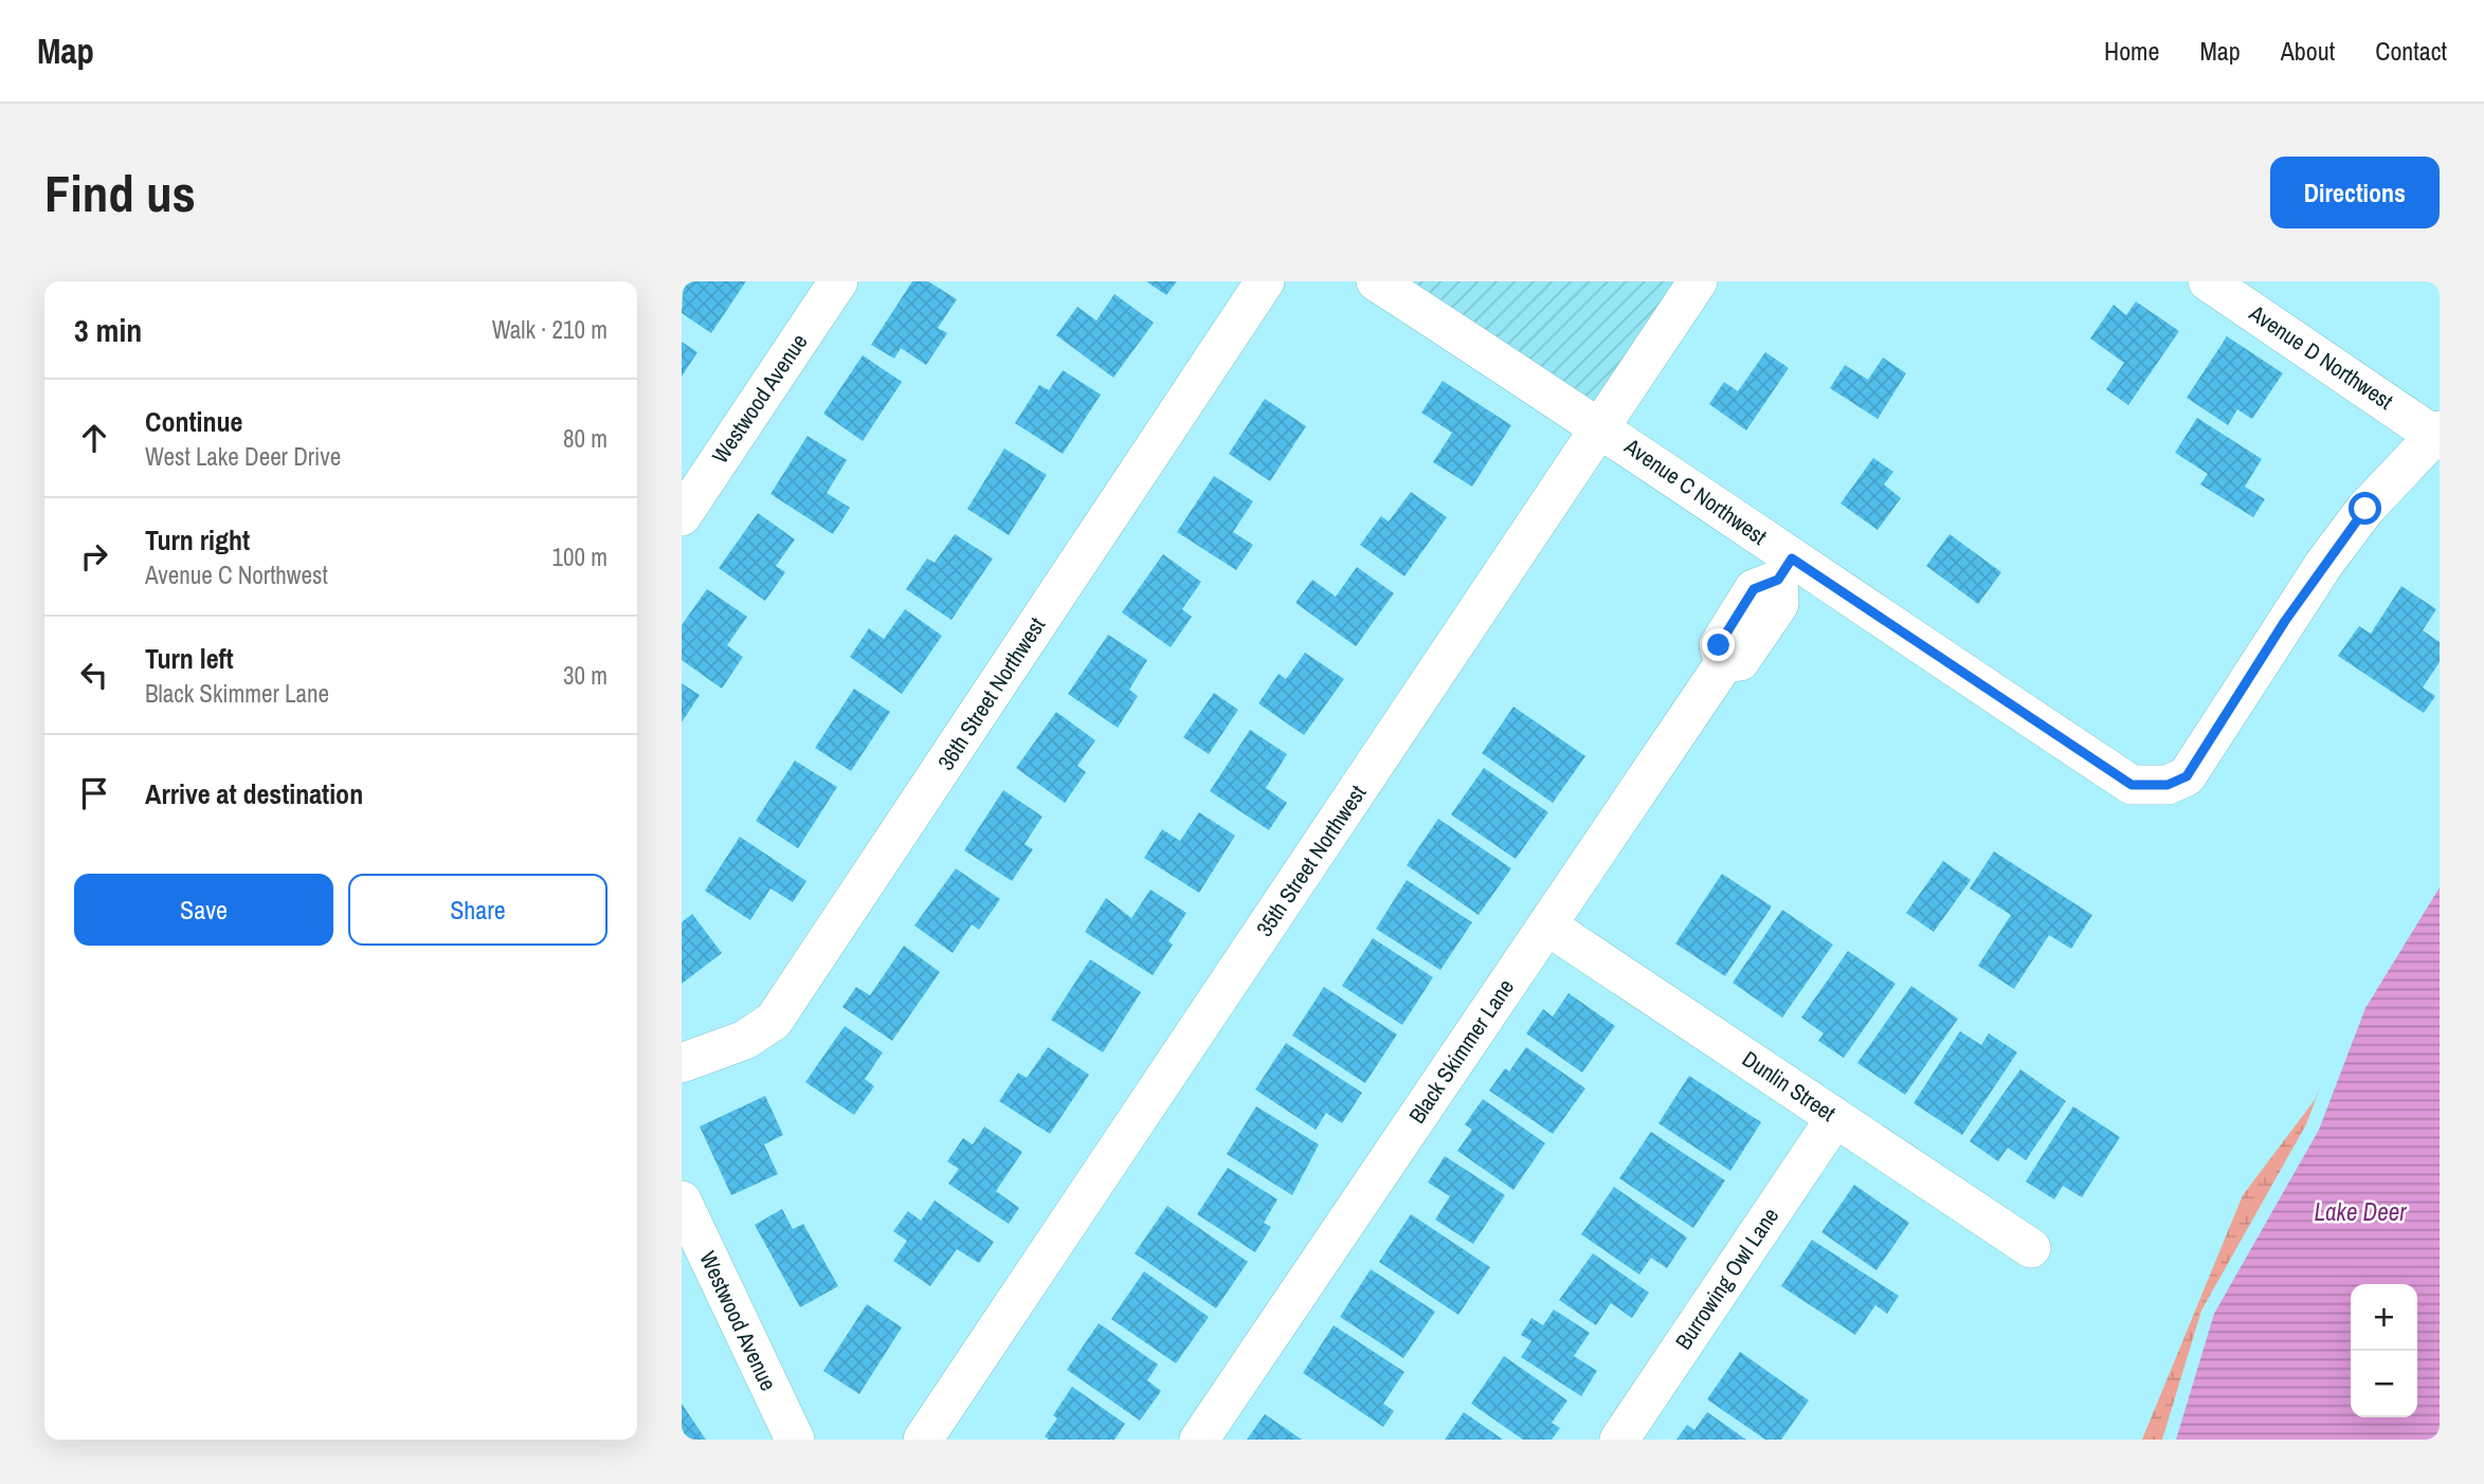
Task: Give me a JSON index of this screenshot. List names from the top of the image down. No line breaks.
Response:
{"streets":{"street":["Avenue D Northwest","Westwood Avenue","Avenue C Northwest","36th Street Northwest","35th Street Northwest","Black Skimmer Lane","Dunlin Street","Burrowing Owl Lane"]},"crossings":[["Avenue D Northwest","Avenue C Northwest"],["Avenue C Northwest","35th Street Northwest"],["Avenue C Northwest","Black Skimmer Lane"],["Black Skimmer Lane","Dunlin Street"],["Dunlin Street","Burrowing Owl Lane"]],"water":["Lake Deer"],"page":{"header":"Map","nav":["Home","Map","About","Contact"],"buttons":["Directions",["Save","Share"]],"title":"Find us","heading":["3 min","Walk · 210 m"],"list":[["Continue","West Lake Deer Drive","80 m"],["Turn right","Avenue C Northwest","100 m"],["Turn left","Black Skimmer Lane","30 m"],"Arrive at destination"],"map_buttons":["+","−"]}}
